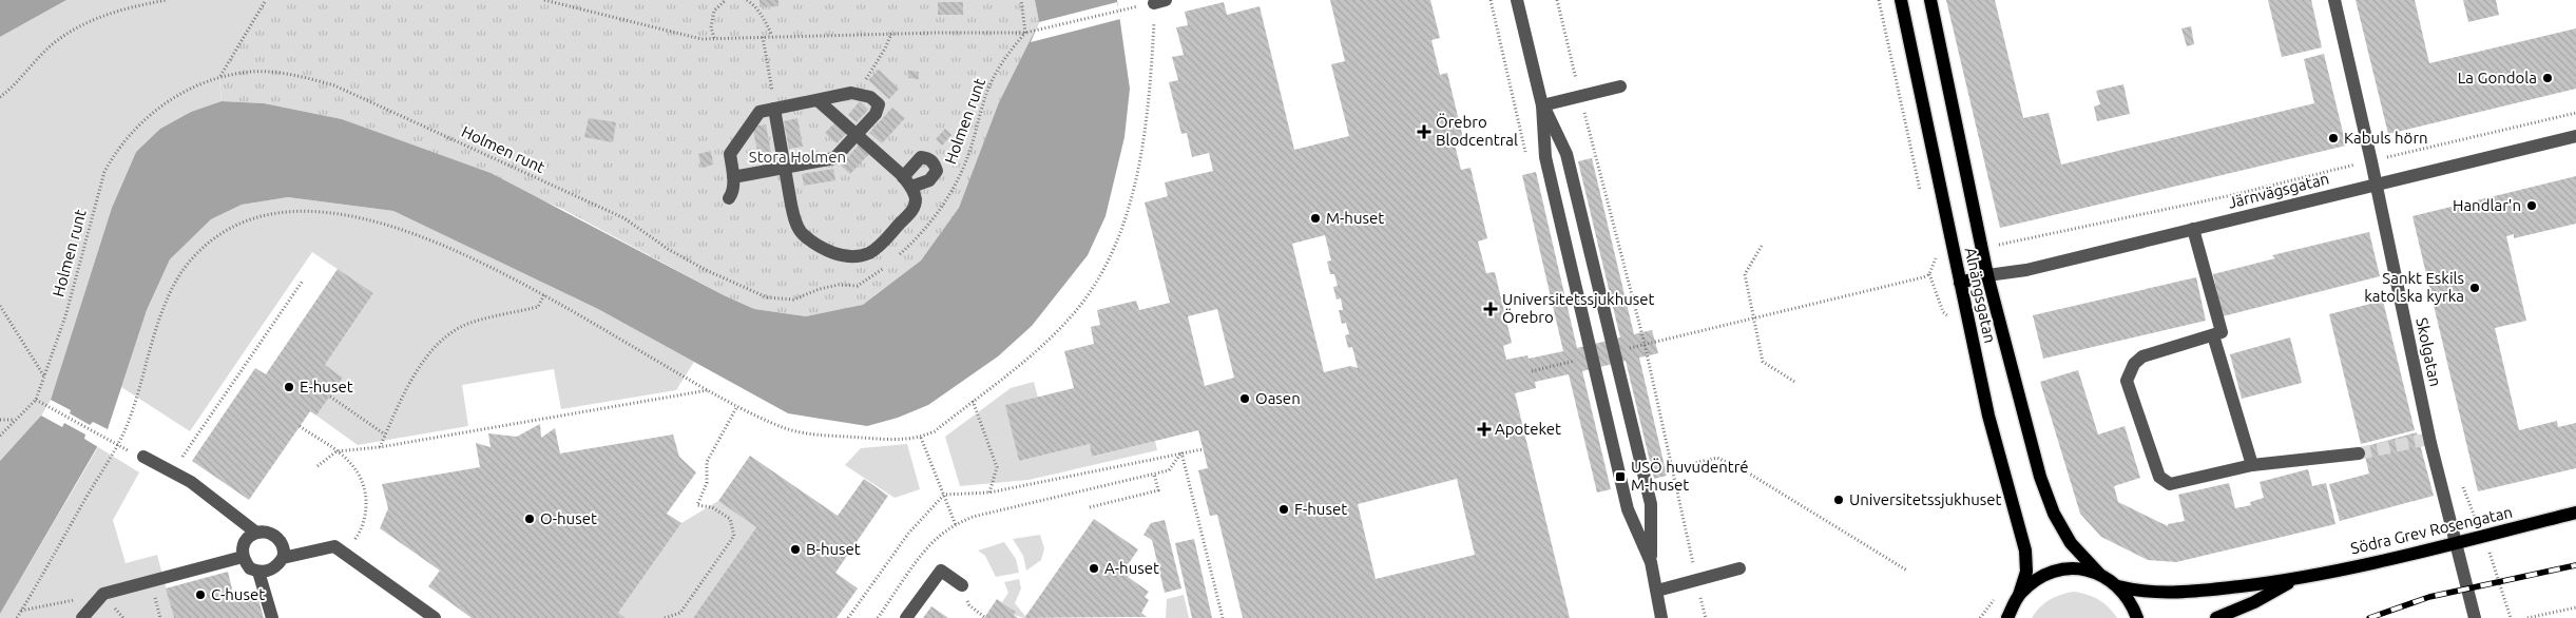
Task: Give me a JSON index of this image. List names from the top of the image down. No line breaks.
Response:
{"streets":{"main road":["Alnängsgatan","Södra Grev Rosengatan"],"street":["Järnvägsgatan","Skolgatan"],"path":["Holmen runt"]},"crossings":[["Järnvägsgatan","Alnängsgatan"],["Järnvägsgatan","Skolgatan"],["Skolgatan","Södra Grev Rosengatan"]],"parks":["Stora Holmen"],"places":{"other":["La Gondola","Kabuls hörn","Handlar'n","M-huset","Sankt Eskils katolska kyrka","E-huset","Oasen","Universitetssjukhuset","F-huset","O-huset","B-huset","A-huset","C-huset"],"health":["Örebro Blodcentral","Universitetssjukhuset Örebro","Apoteket"],"transit":["USÖ huvudentré M-huset"]}}
